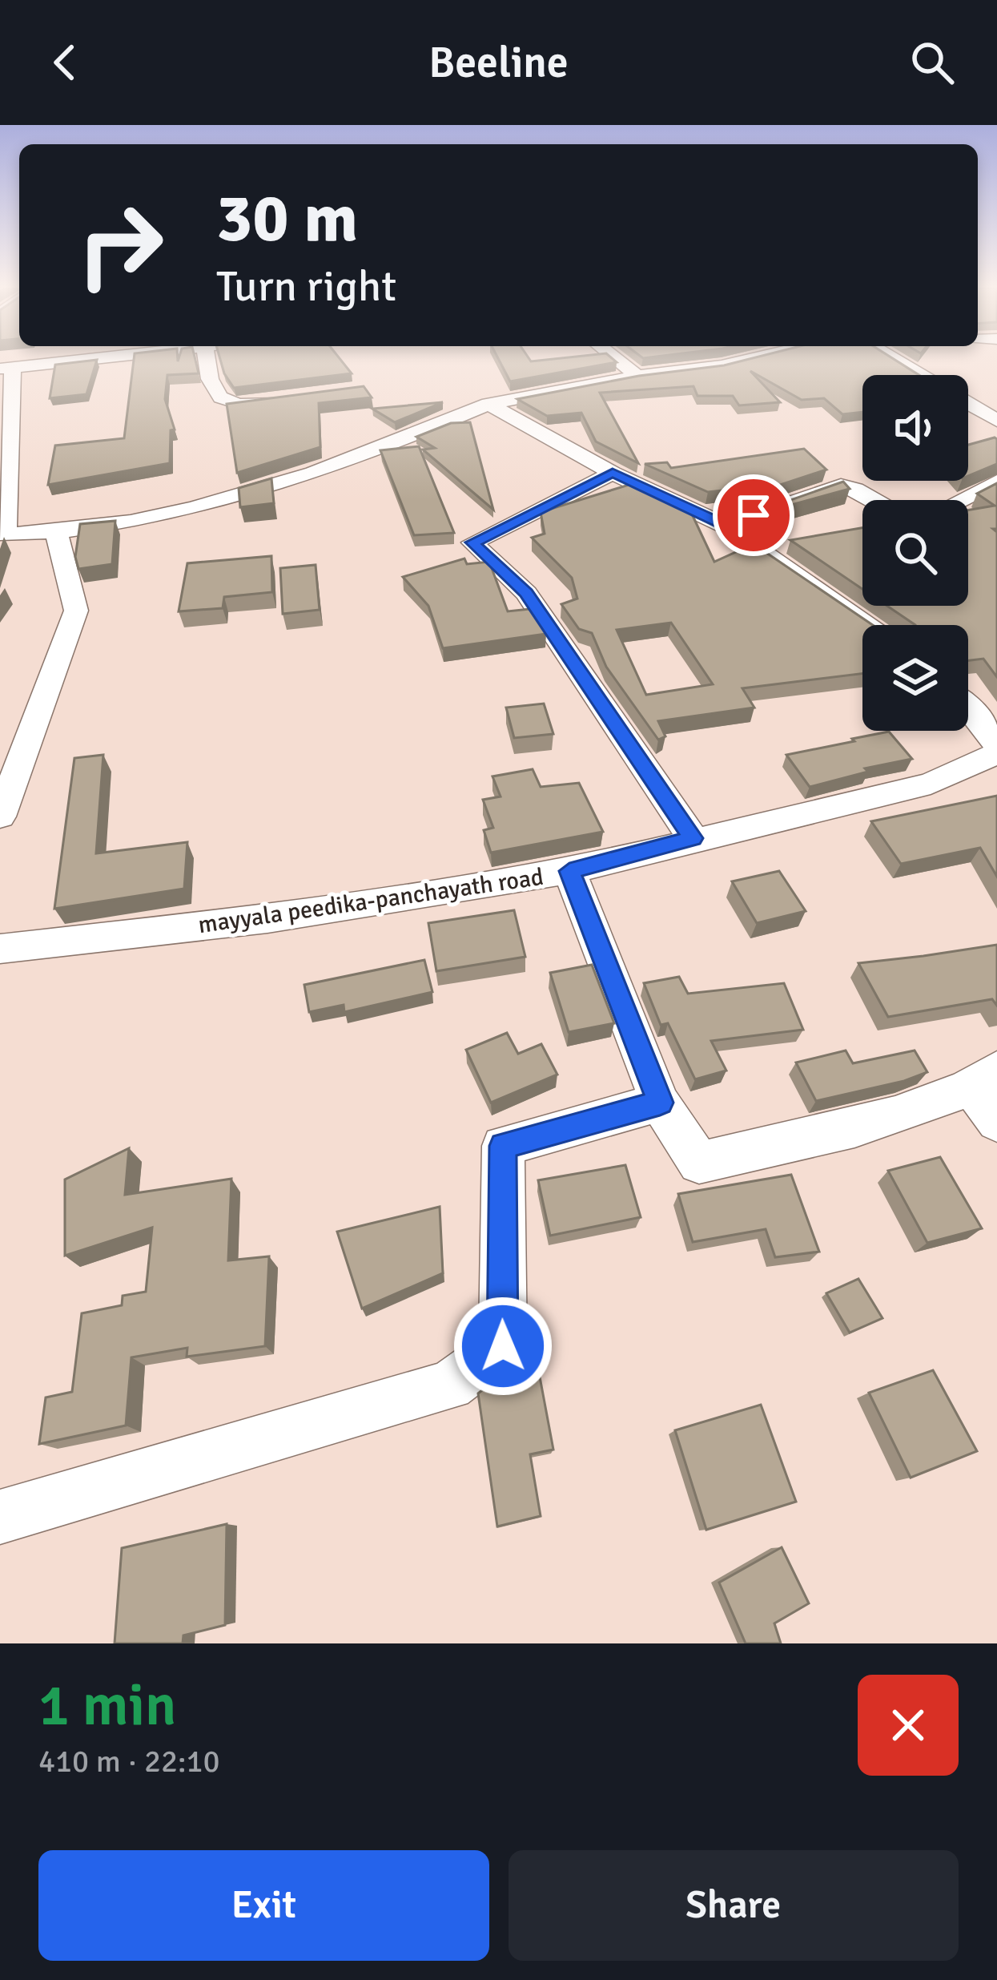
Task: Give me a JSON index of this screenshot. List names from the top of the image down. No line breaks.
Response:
{"streets":{"street":["mayyala peedika-panchayath road"]},"page":{"header":"Beeline","turn":["30 m","Turn right"],"heading":["1 min","410 m · 22:10"],"buttons":["Exit","Share"]}}
